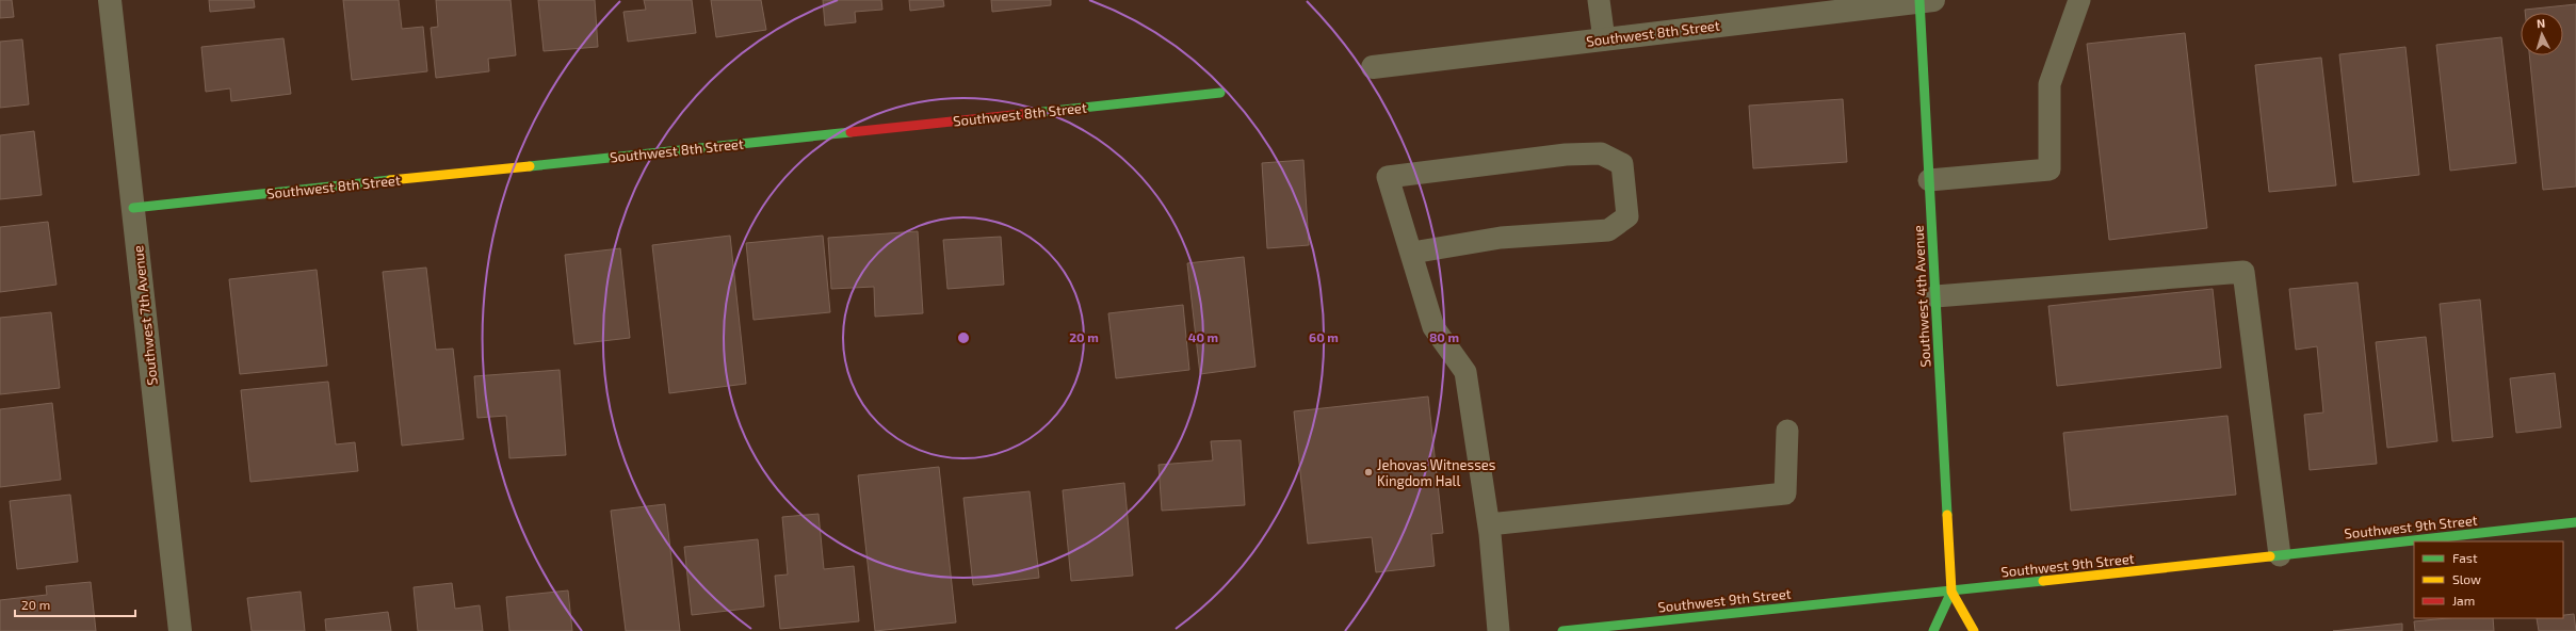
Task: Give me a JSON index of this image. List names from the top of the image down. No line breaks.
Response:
{"streets":{"street":["Southwest 8th Street","Southwest 4th Avenue","Southwest 7th Avenue","Southwest 9th Street"]},"crossings":[["Southwest 8th Street","Southwest 4th Avenue"],["Southwest 8th Street","Southwest 7th Avenue"],["Southwest 4th Avenue","Southwest 9th Street"]],"places":["Jehovas Witnesses Kingdom Hall"],"legend":["Fast","Slow","Jam"],"scale_bar":"20 m","north":"top","rings":["20 m","40 m","60 m","80 m"]}
